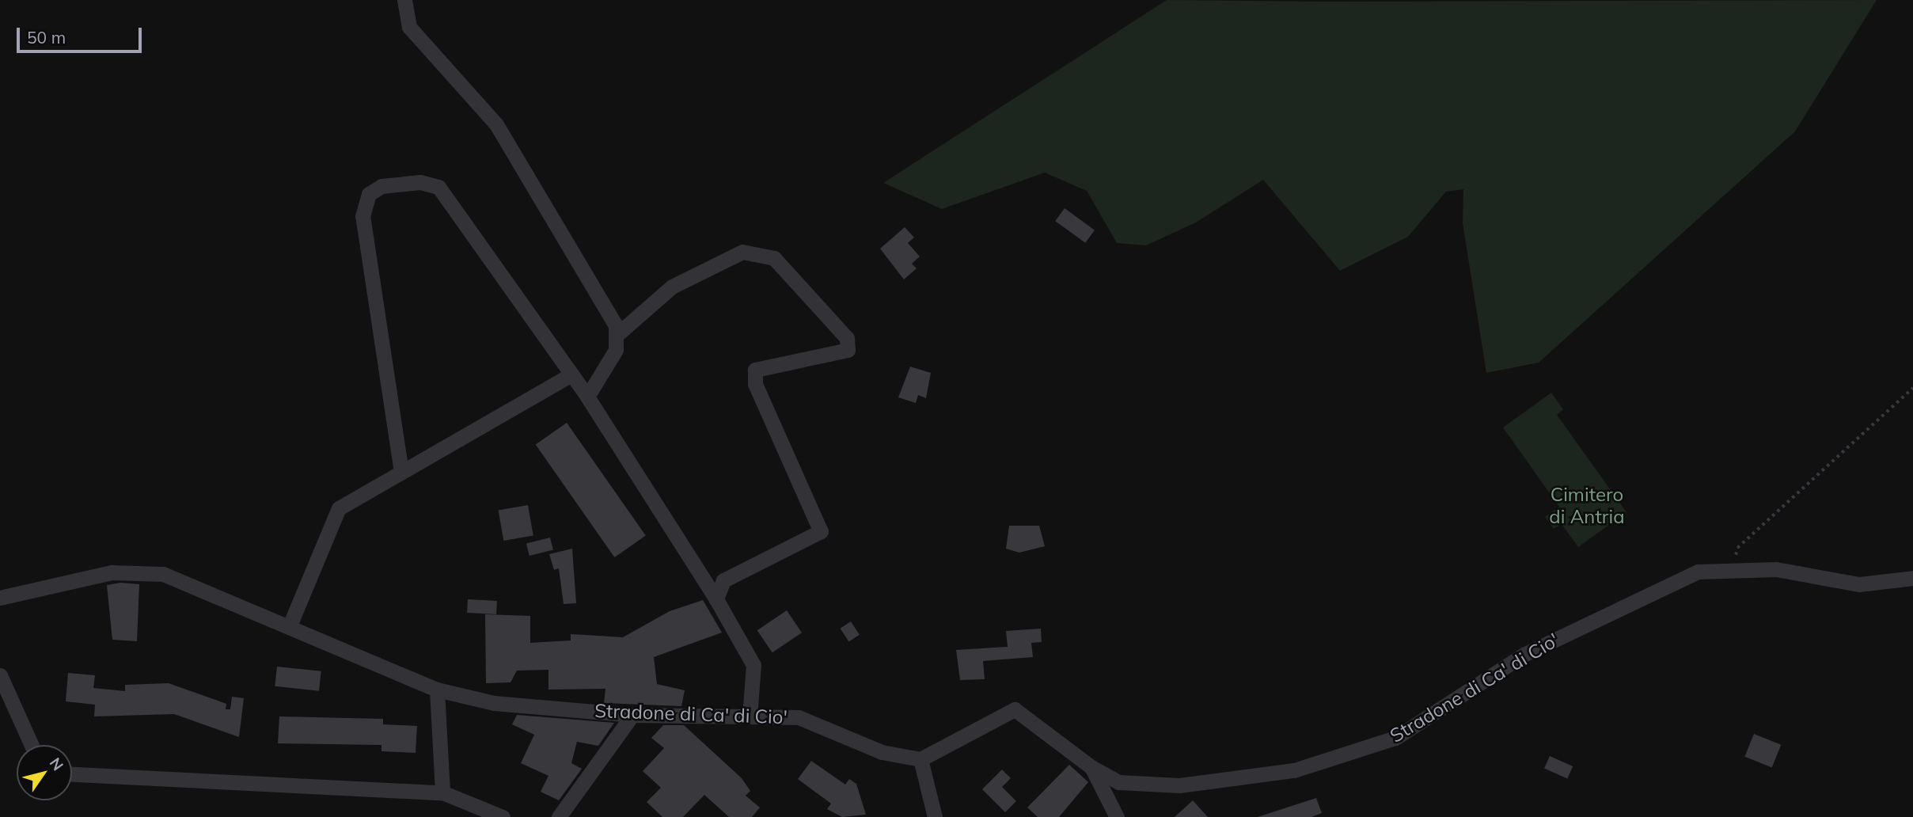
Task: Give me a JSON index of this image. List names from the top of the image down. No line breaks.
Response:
{"streets":{"street":["Stradone di Ca' di Cio'"]},"parks":["Cimitero di Antria"],"scale_bar":"50 m","north":"top right"}
